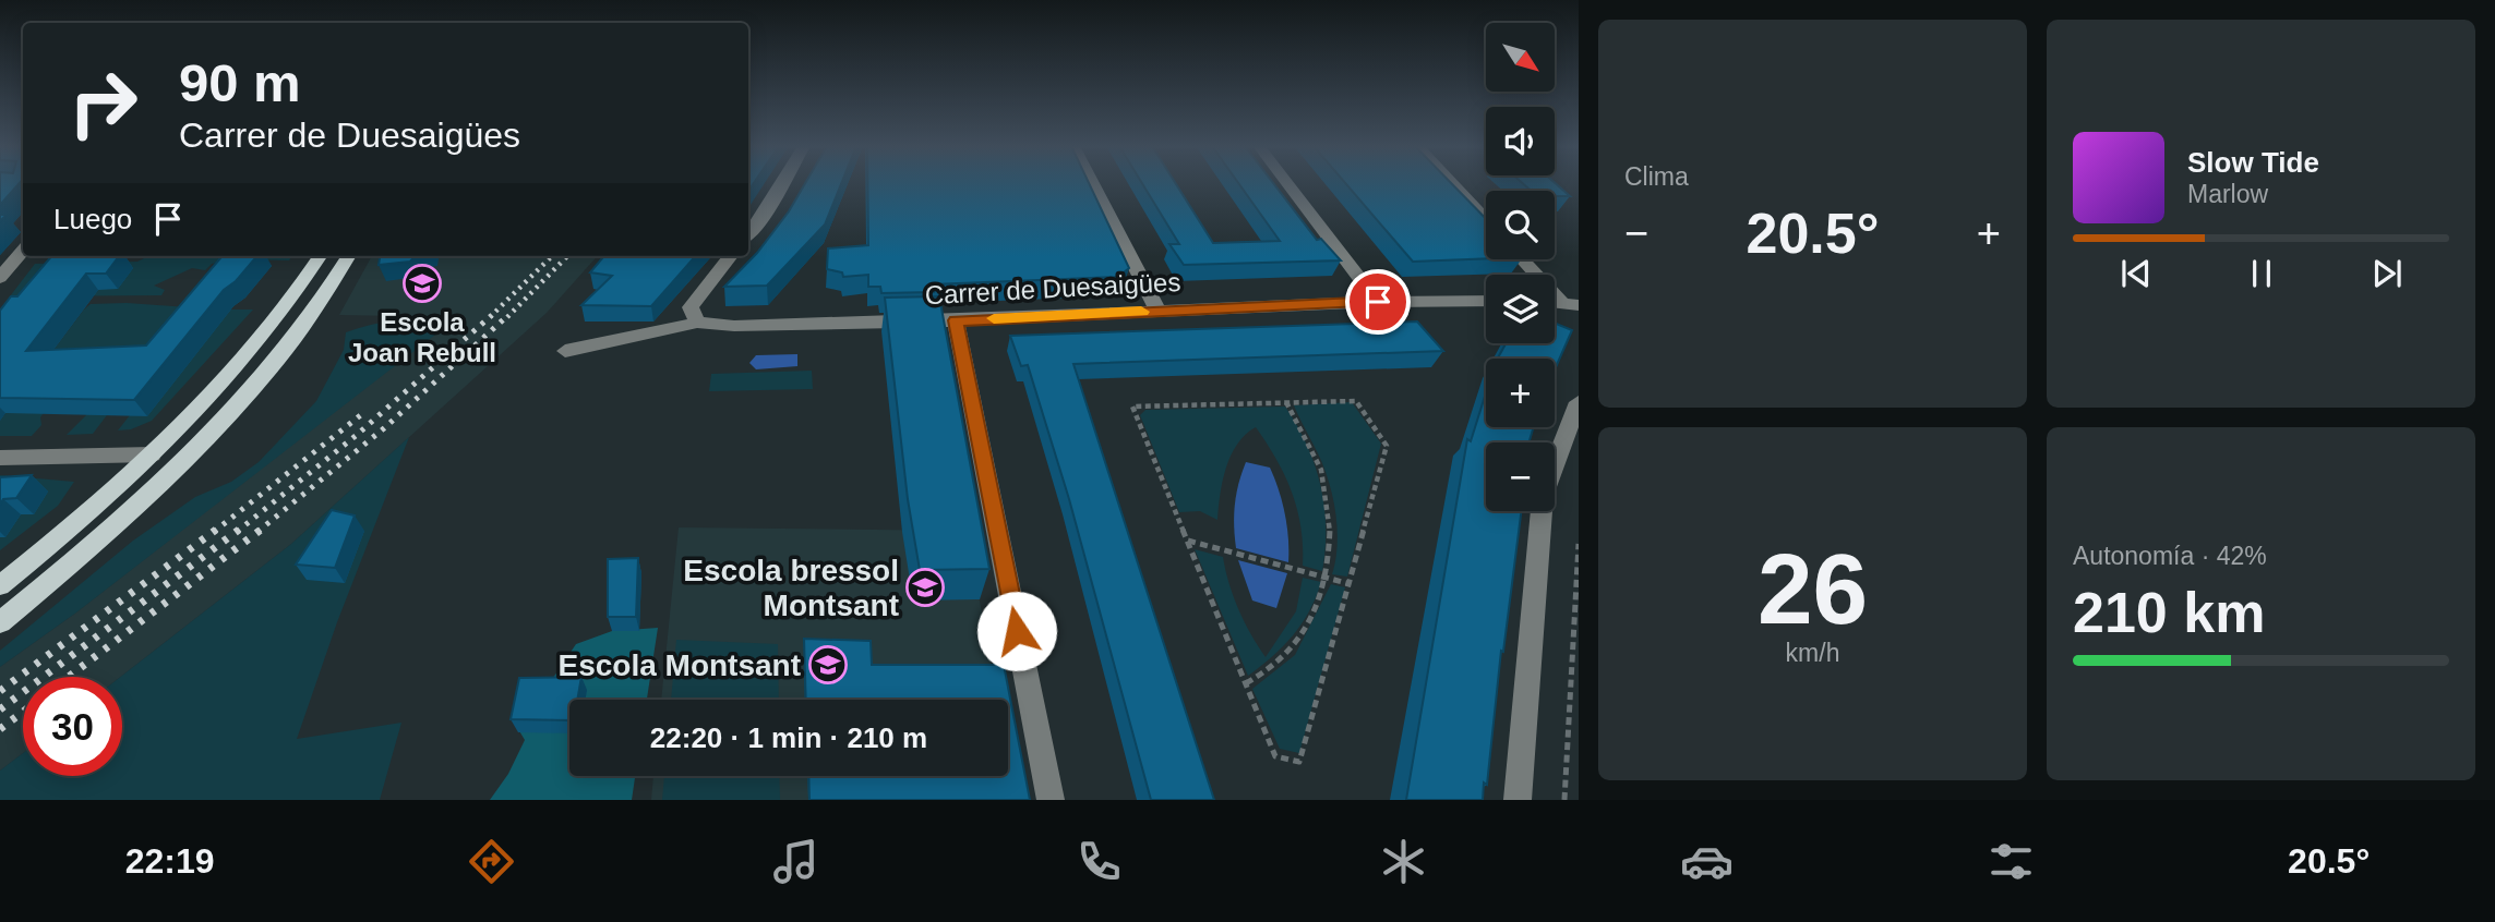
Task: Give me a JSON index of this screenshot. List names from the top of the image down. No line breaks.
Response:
{"streets":{"street":["Carrer de Duesaigües"]},"places":{"school or university":["Escola Joan Rebull","Escola bressol Montsant","Escola Montsant"]},"north":"bottom right","page":{"tile":["Clima",["26","km/h"],["Autonomía · 42%","210 km"]],"map_buttons":["+","−"],"turn":["90 m","Carrer de Duesaigües"],"song":["Slow Tide","Marlow"],"then":"Luego","heat":["−","20.5°","+"],"limit":"30","trip":"22:20 · 1 min · 210 m","tabs":["22:19","20.5°"]}}
